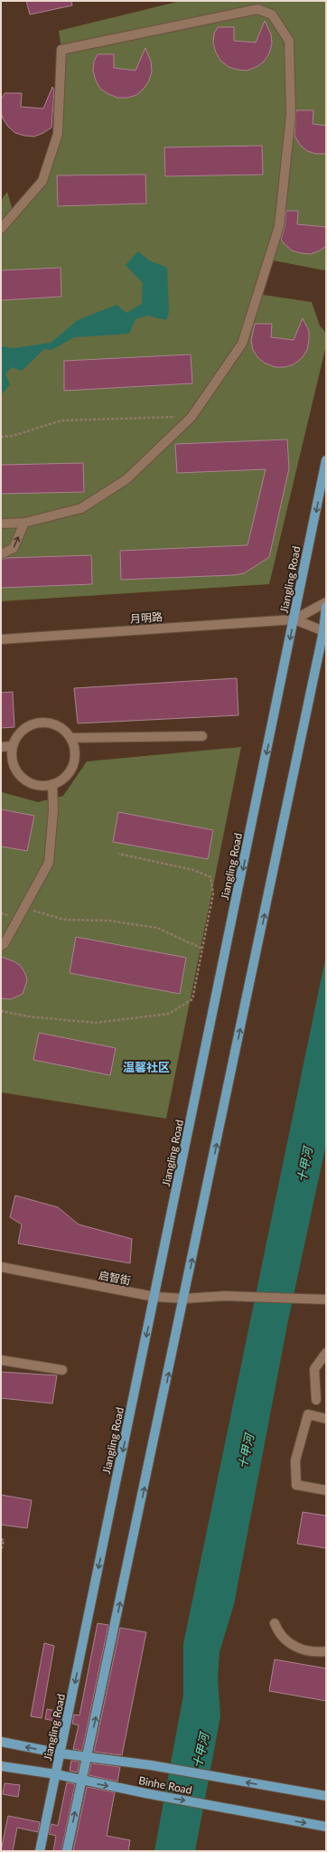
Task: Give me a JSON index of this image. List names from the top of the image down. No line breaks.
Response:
{"streets":{"main road":["Jiangling Road","Binhe Road"],"street":["月明路","启智街"]},"crossings":[["Jiangling Road","月明路"],["Jiangling Road","启智街"],["Jiangling Road","Binhe Road"]],"districts":["温馨社区"],"water":["十甲河"]}
